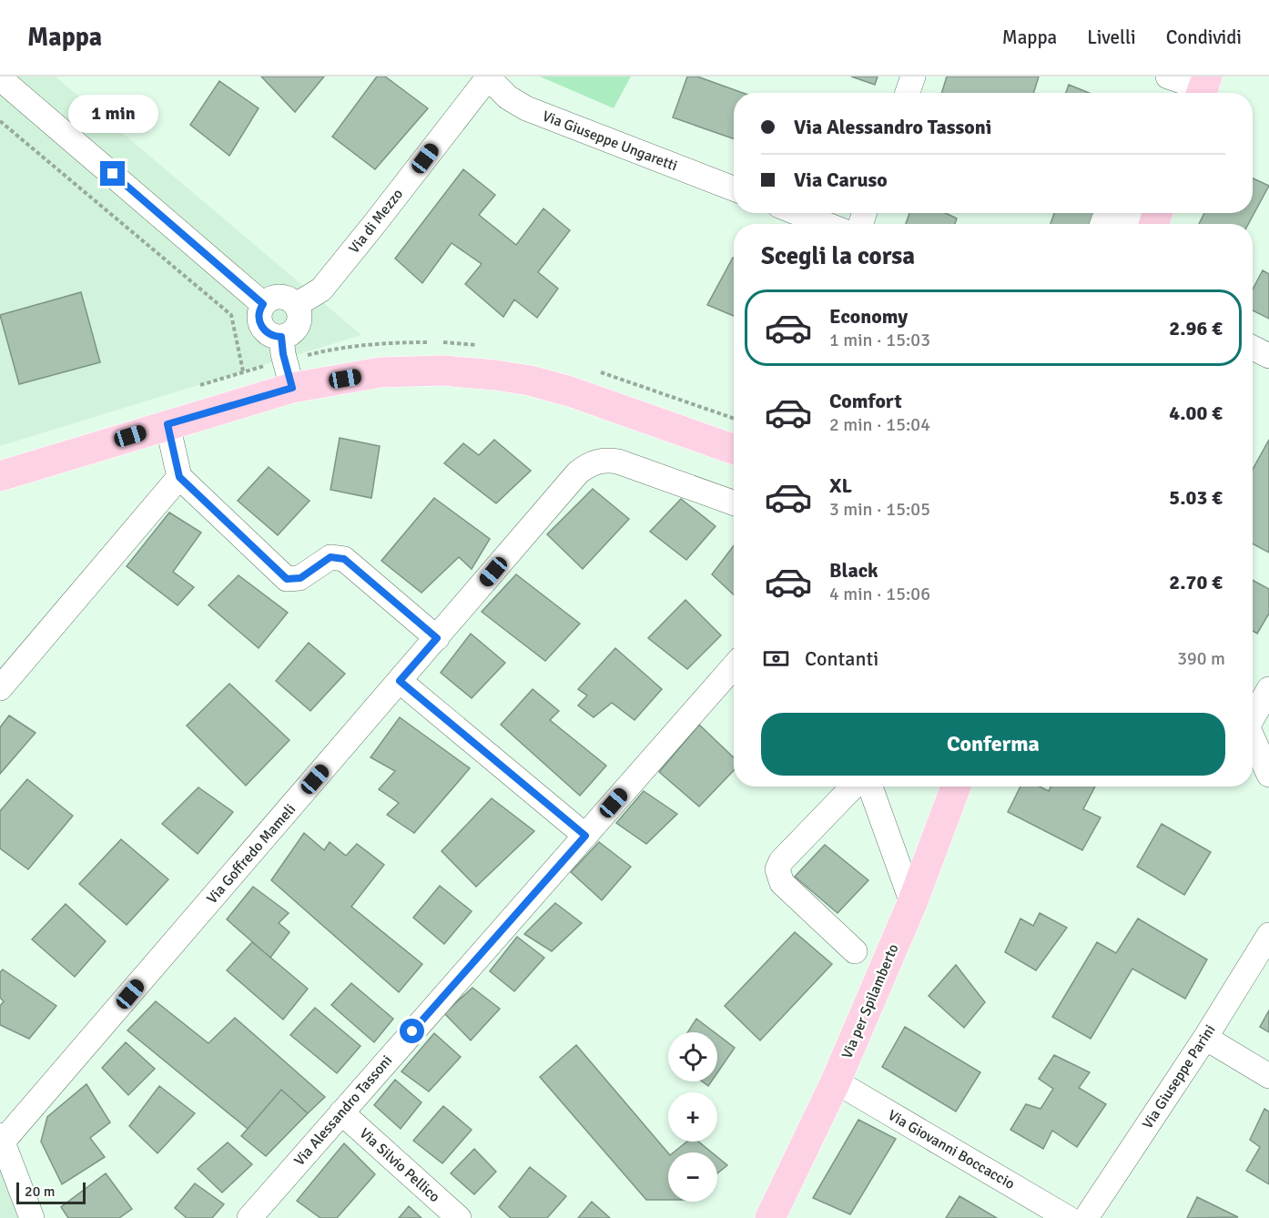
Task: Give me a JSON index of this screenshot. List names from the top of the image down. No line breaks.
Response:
{"streets":{"main road":["Via per Spilamberto"],"street":["Via Giuseppe Ungaretti","Via di Mezzo","Via Goffredo Mameli","Via Giuseppe Parini","Via Alessandro Tassoni","Via Giovanni Boccaccio","Via Silvio Pellico"]},"crossings":[["Via Giuseppe Ungaretti","Via di Mezzo"],["Via per Spilamberto","Via Giovanni Boccaccio"],["Via Alessandro Tassoni","Via Silvio Pellico"]],"scale_bar":"20 m","page":{"header":"Mappa","nav":["Mappa","Livelli","Condividi"],"banner":["Via Alessandro Tassoni","Via Caruso"],"bubble":"1 min","heading":"Scegli la corsa","list":[{"name":"Economy","note":"1 min · 15:03","value":"2.96 €"},{"name":"Comfort","note":"2 min · 15:04","value":"4.00 €"},{"name":"XL","note":"3 min · 15:05","value":"5.03 €"},{"name":"Black","note":"4 min · 15:06","value":"2.70 €"}],"pay":["Contanti","390 m"],"buttons":"Conferma","map_buttons":["+","−"],"scale":"20 m"}}
